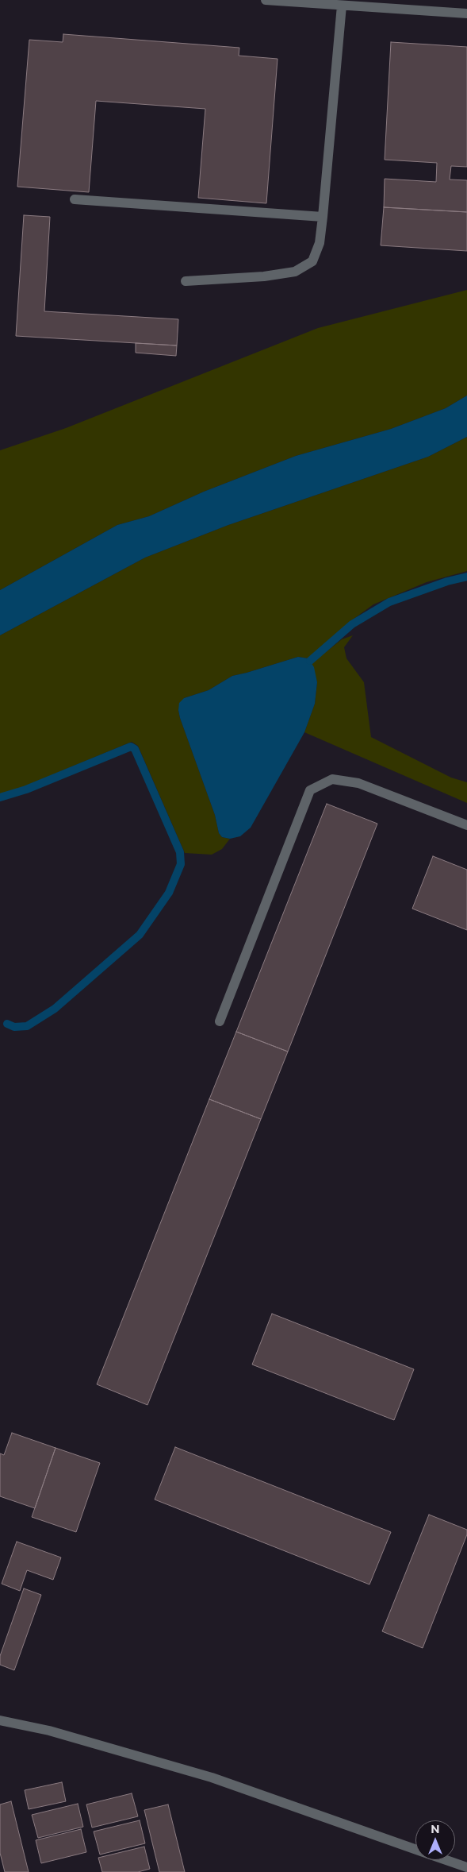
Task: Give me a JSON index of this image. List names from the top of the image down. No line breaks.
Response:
{"north":"top"}
